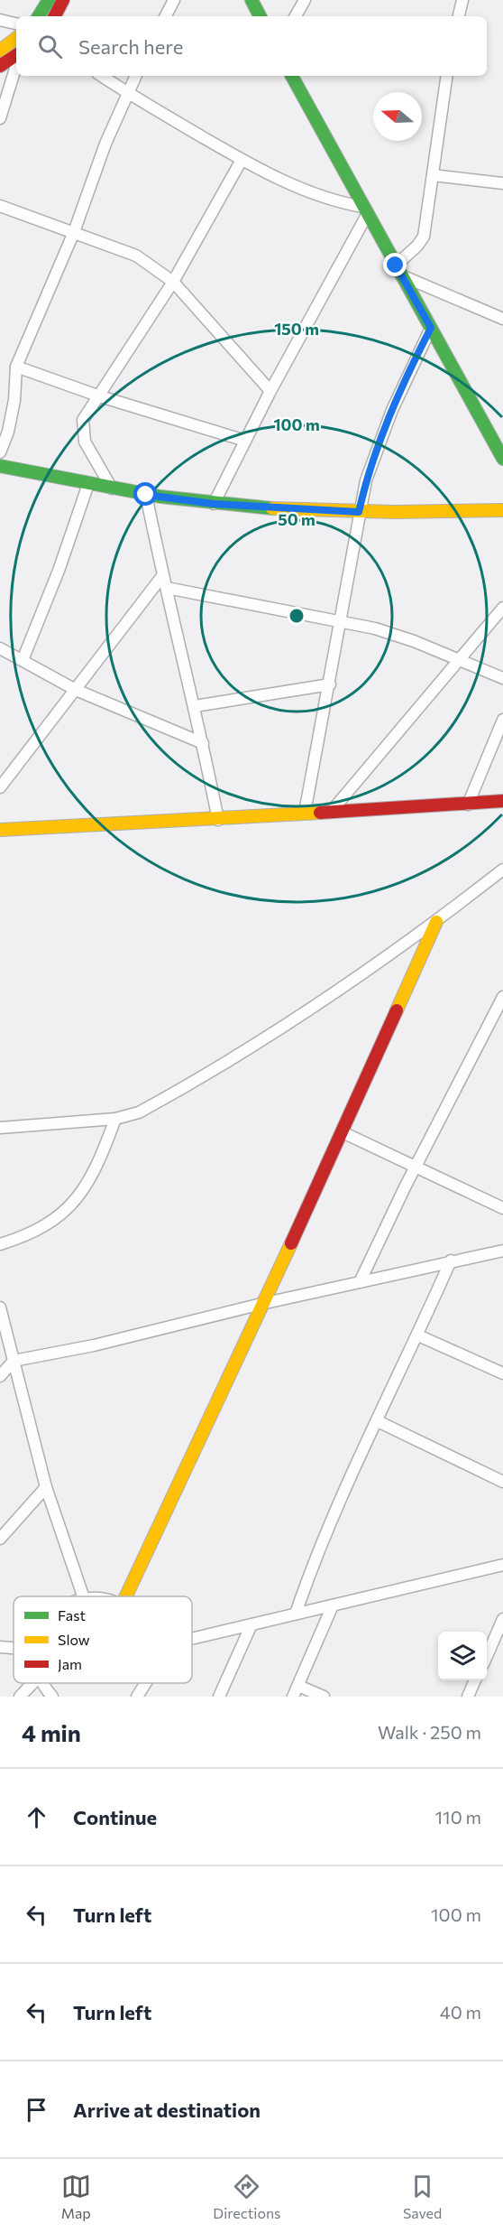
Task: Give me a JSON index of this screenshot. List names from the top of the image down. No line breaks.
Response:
{"legend":["Fast","Slow","Jam"],"north":"left","page":{"search":"Search here","heading":["4 min","Walk · 250 m"],"list":[["Continue","110 m"],["Turn left","100 m"],["Turn left","40 m"],"Arrive at destination"],"nav":["Map","Directions","Saved"]},"rings":["150 m","100 m","50 m"]}
